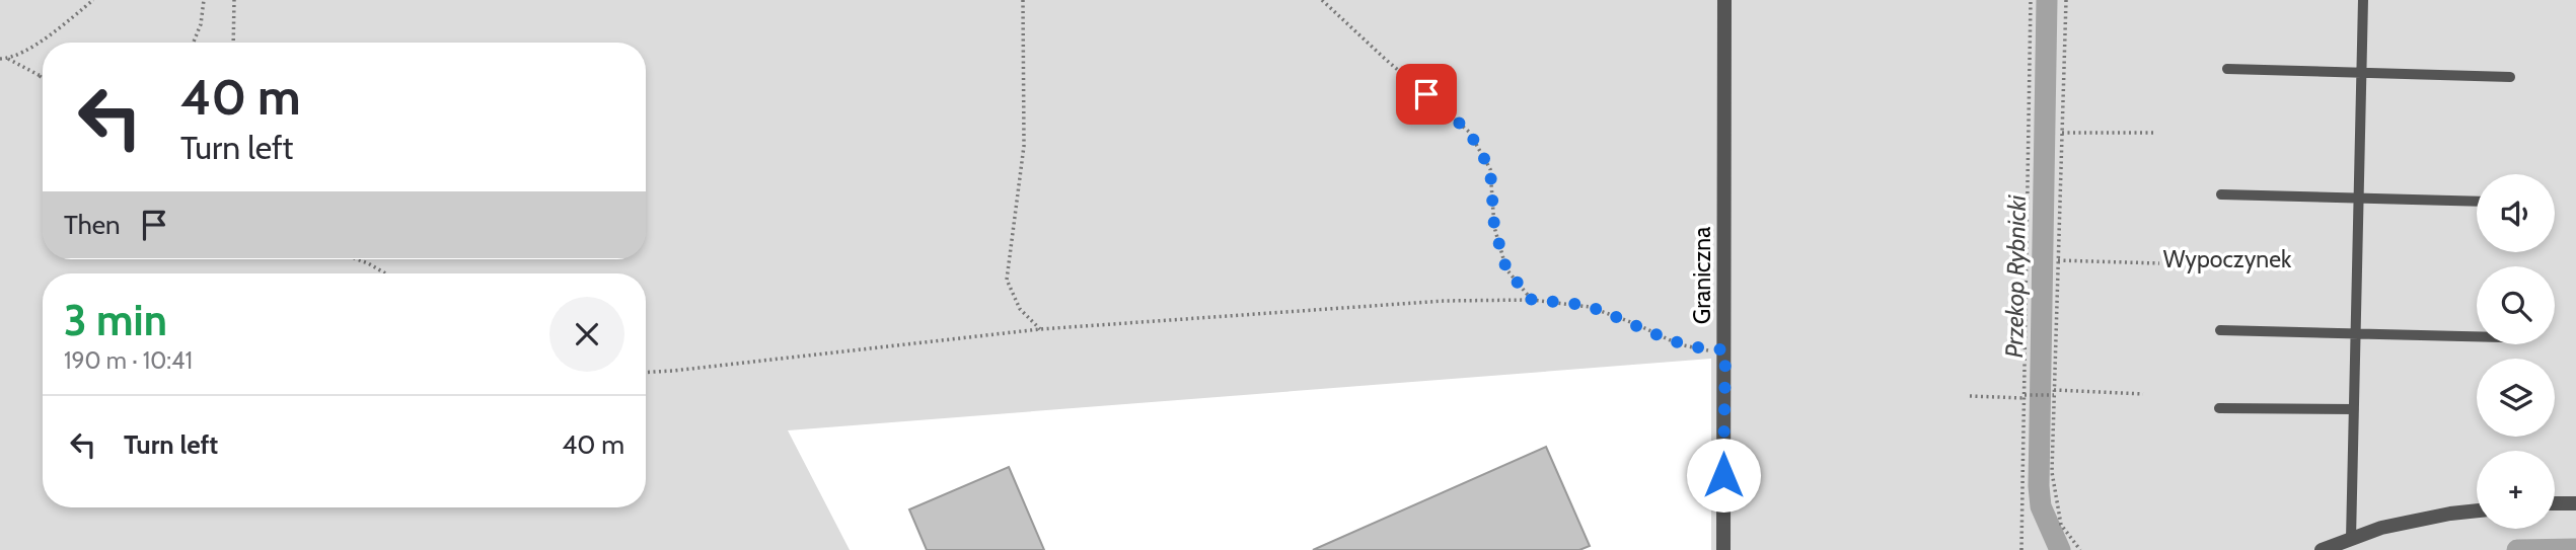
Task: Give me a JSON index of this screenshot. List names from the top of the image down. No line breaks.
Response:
{"streets":{"street":["Graniczna"]},"water":["Przekop Rybnicki"],"parks":["Wypoczynek"],"page":{"turn":["40 m","Turn left"],"map_buttons":"+","then":"Then","heading":["3 min","190 m · 10:41"],"list":[{"name":"Turn left","value":"40 m"}]}}
